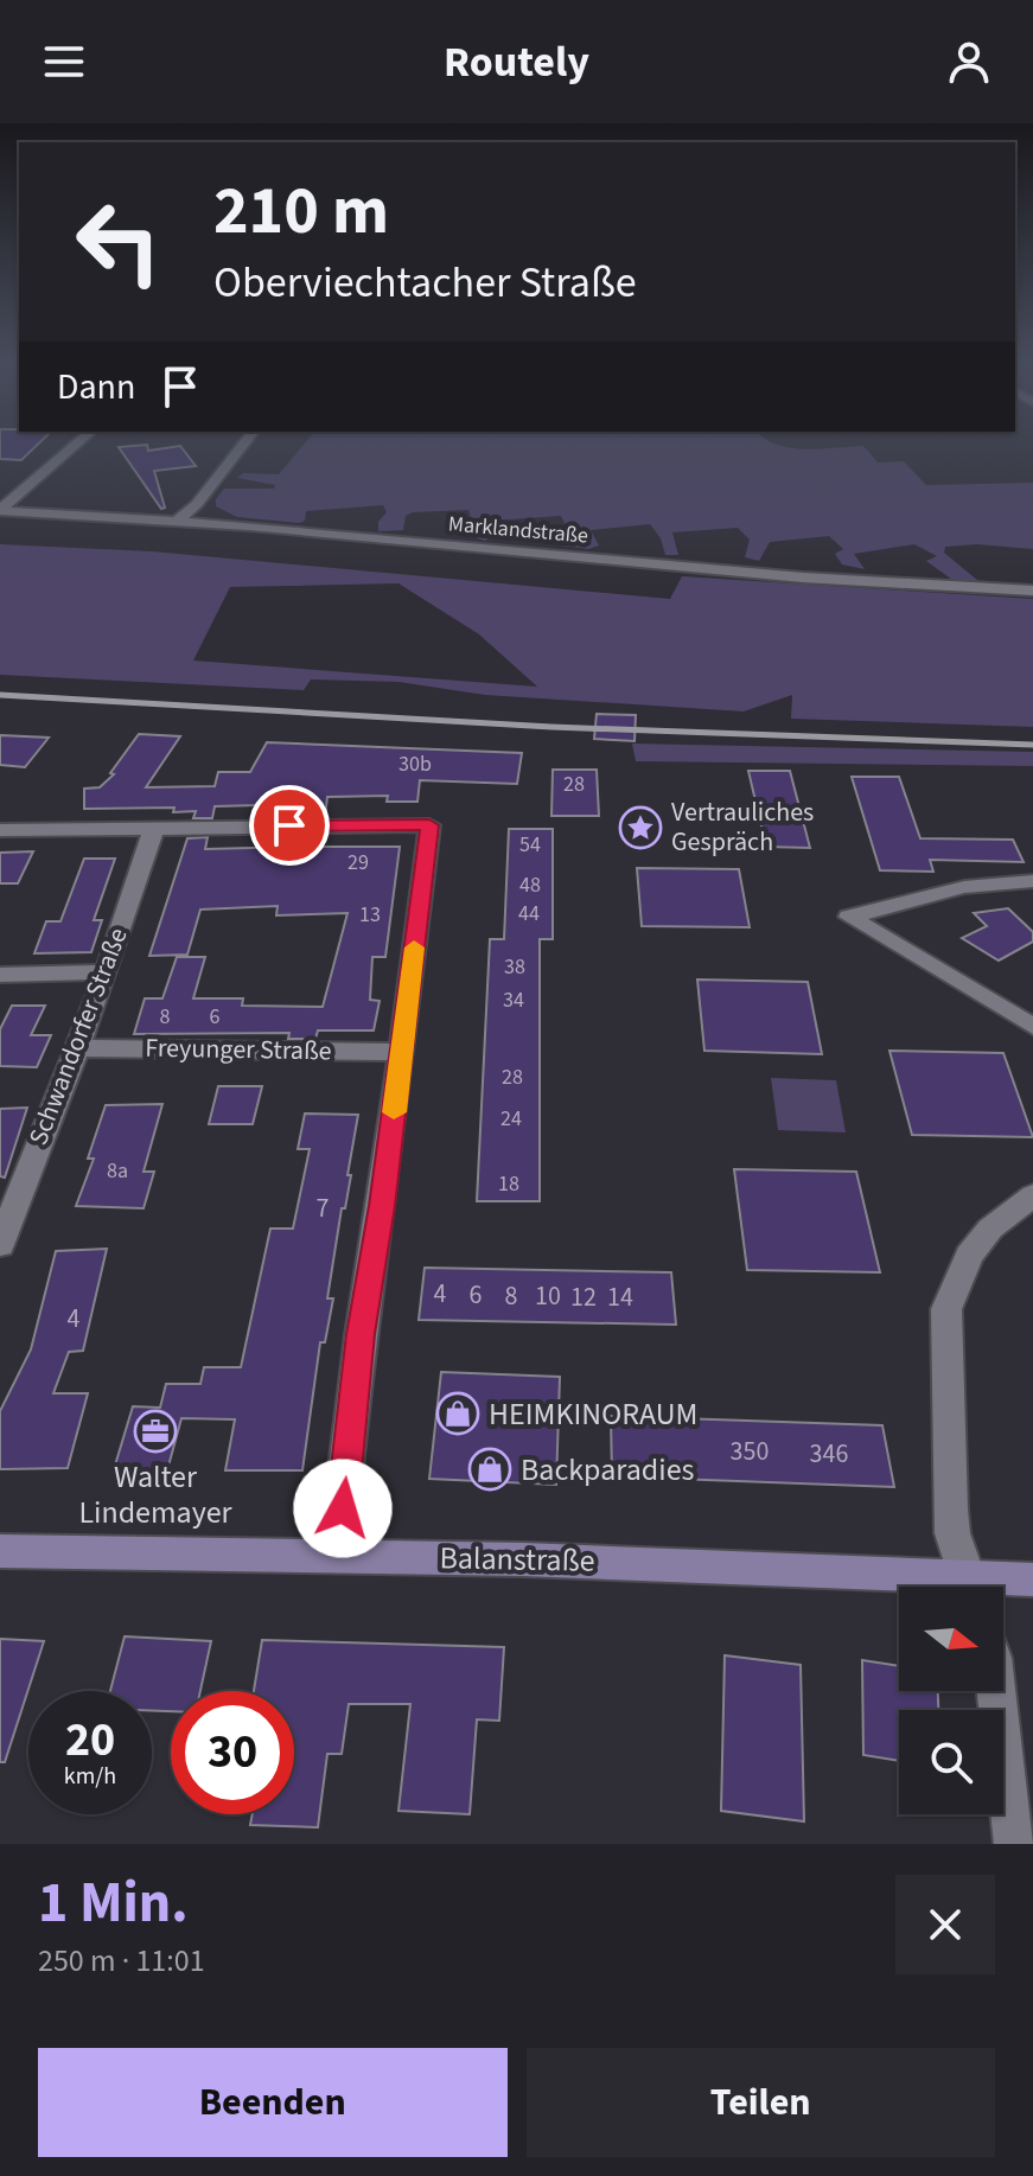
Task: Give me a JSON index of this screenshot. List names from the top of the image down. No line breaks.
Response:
{"streets":{"street":["Marklandstraße","Schwandorfer Straße","Freyunger Straße","Balanstraße"]},"crossings":[["Schwandorfer Straße","Freyunger Straße"]],"places":{"place":["Vertrauliches Gespräch"],"shop":["HEIMKINORAUM","Backparadies"],"office":["Walter Lindemayer"]},"house_numbers":["30b","28","54","29","48","44","13","38","34","8","6","28","24","8a","18","7","4","6","8","10","12","14","4","350","346"],"north":"right","page":{"header":"Routely","turn":["210 m","Oberviechtacher Straße"],"then":"Dann","speed":"20 km/h","limit":"30","heading":["1 Min.","250 m · 11:01"],"buttons":["Beenden","Teilen"]}}
